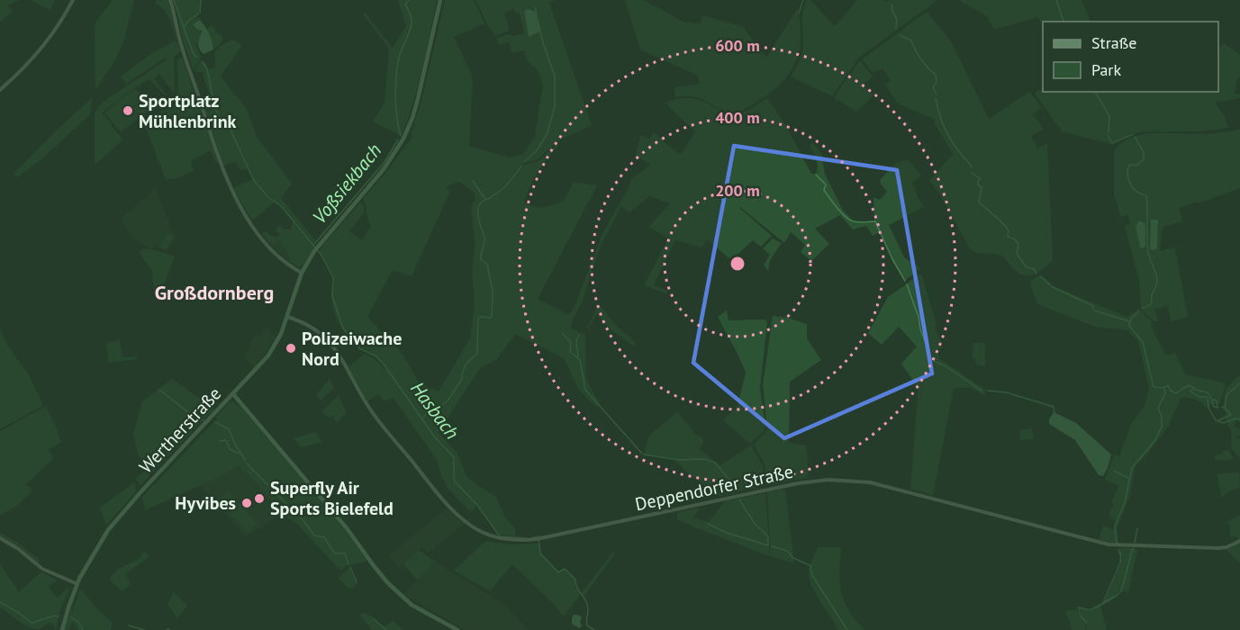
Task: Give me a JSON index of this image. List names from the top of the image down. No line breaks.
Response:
{"streets":{"main road":["Wertherstraße"],"street":["Deppendorfer Straße"]},"crossings":[["Wertherstraße","Deppendorfer Straße"]],"districts":["Großdornberg"],"water":["Voßsiekbach","Hasbach"],"places":["Sportplatz Mühlenbrink","Polizeiwache Nord","Superfly Air Sports Bielefeld","Hyvibes"],"legend":["Straße","Park"],"rings":["600 m","400 m","200 m"]}
